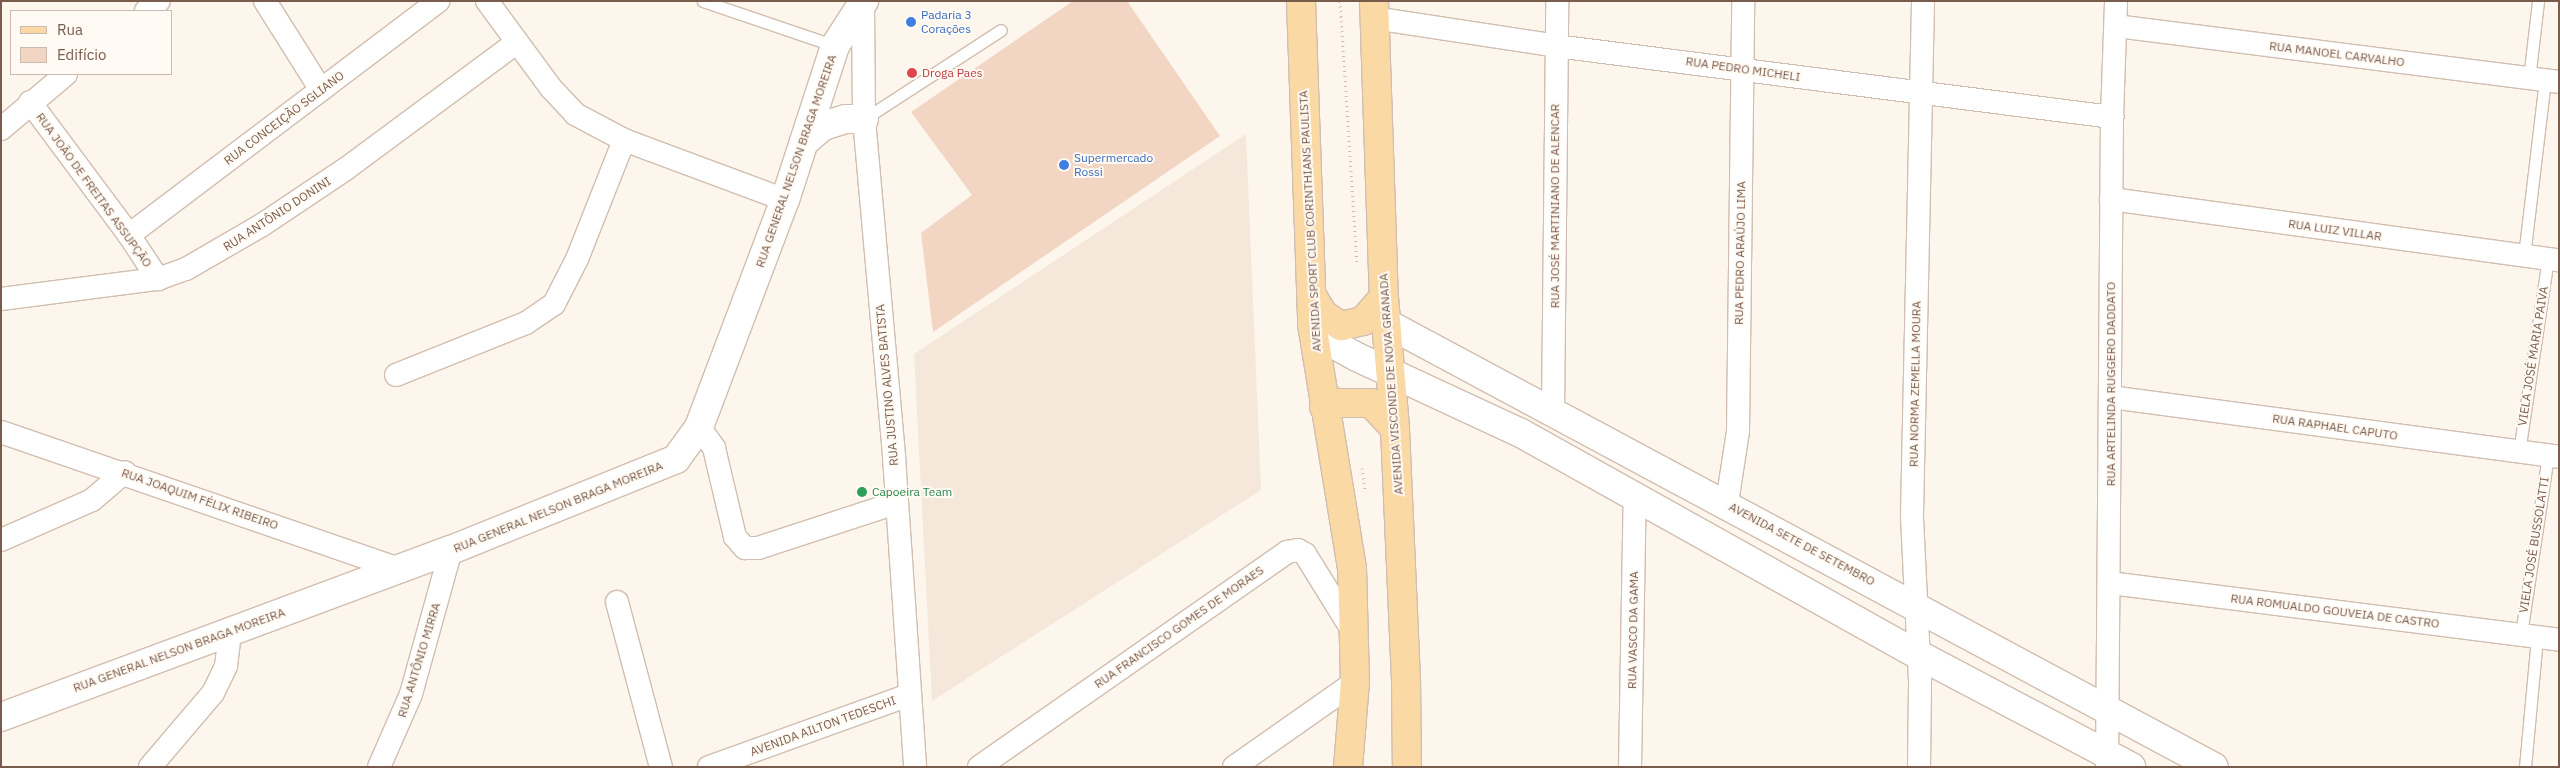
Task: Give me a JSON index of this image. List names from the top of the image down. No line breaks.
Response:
{"streets":{"main road":["RUA GENERAL NELSON BRAGA MOREIRA","AVENIDA SPORT CLUB CORINTHIANS PAULISTA","AVENIDA VISCONDE DE NOVA GRANADA","AVENIDA SETE DE SETEMBRO"],"street":["RUA MANOEL CARVALHO","RUA PEDRO MICHELI","RUA CONCEIÇÃO SGLIANO","RUA JOÃO DE FREITAS ASSUPÇÃO","RUA JOSÉ MARTINIANO DE ALENCAR","RUA ANTÔNIO DONINI","RUA LUIZ VILLAR","RUA PEDRO ARAÚJO LIMA","RUA NORMA ZEMELLA MOURA","RUA ARTELINDA RUGGERO DADDATO","RUA JUSTINO ALVES BATISTA","RUA RAPHAEL CAPUTO","RUA JOAQUIM FÉLIX RIBEIRO","RUA ROMUALDO GOUVEIA DE CASTRO","RUA FRANCISCO GOMES DE MORAES","RUA VASCO DA GAMA","RUA ANTÔNIO MIRRA","AVENIDA AILTON TEDESCHI"],"lane":["VIELA JOSÉ MARIA PAIVA","VIELA JOSÉ BUSSOLATTI"]},"crossings":[["RUA MANOEL CARVALHO","RUA ARTELINDA RUGGERO DADDATO"],["RUA PEDRO MICHELI","RUA JOSÉ MARTINIANO DE ALENCAR"],["RUA PEDRO MICHELI","RUA PEDRO ARAÚJO LIMA"],["RUA PEDRO MICHELI","AVENIDA VISCONDE DE NOVA GRANADA"],["RUA PEDRO MICHELI","RUA NORMA ZEMELLA MOURA"],["RUA PEDRO MICHELI","RUA ARTELINDA RUGGERO DADDATO"],["RUA CONCEIÇÃO SGLIANO","RUA JOÃO DE FREITAS ASSUPÇÃO"],["RUA GENERAL NELSON BRAGA MOREIRA","RUA JUSTINO ALVES BATISTA"],["RUA GENERAL NELSON BRAGA MOREIRA","RUA JOAQUIM FÉLIX RIBEIRO"],["RUA GENERAL NELSON BRAGA MOREIRA","RUA ANTÔNIO MIRRA"],["RUA JOÃO DE FREITAS ASSUPÇÃO","RUA ANTÔNIO DONINI"],["RUA JOSÉ MARTINIANO DE ALENCAR","AVENIDA SETE DE SETEMBRO"],["AVENIDA SPORT CLUB CORINTHIANS PAULISTA","RUA FRANCISCO GOMES DE MORAES"],["RUA LUIZ VILLAR","VIELA JOSÉ MARIA PAIVA"],["RUA LUIZ VILLAR","RUA ARTELINDA RUGGERO DADDATO"],["RUA PEDRO ARAÚJO LIMA","AVENIDA SETE DE SETEMBRO"],["VIELA JOSÉ MARIA PAIVA","RUA RAPHAEL CAPUTO"],["AVENIDA VISCONDE DE NOVA GRANADA","AVENIDA SETE DE SETEMBRO"],["RUA NORMA ZEMELLA MOURA","AVENIDA SETE DE SETEMBRO"],["RUA ARTELINDA RUGGERO DADDATO","RUA RAPHAEL CAPUTO"],["RUA ARTELINDA RUGGERO DADDATO","AVENIDA SETE DE SETEMBRO"],["RUA ARTELINDA RUGGERO DADDATO","RUA ROMUALDO GOUVEIA DE CASTRO"],["RUA JUSTINO ALVES BATISTA","AVENIDA AILTON TEDESCHI"],["RUA RAPHAEL CAPUTO","VIELA JOSÉ BUSSOLATTI"],["VIELA JOSÉ BUSSOLATTI","RUA ROMUALDO GOUVEIA DE CASTRO"]],"places":["Padaria 3 Corações","Droga Paes","Supermercado Rossi","Capoeira Team"],"legend":["Rua","Edifício"]}
